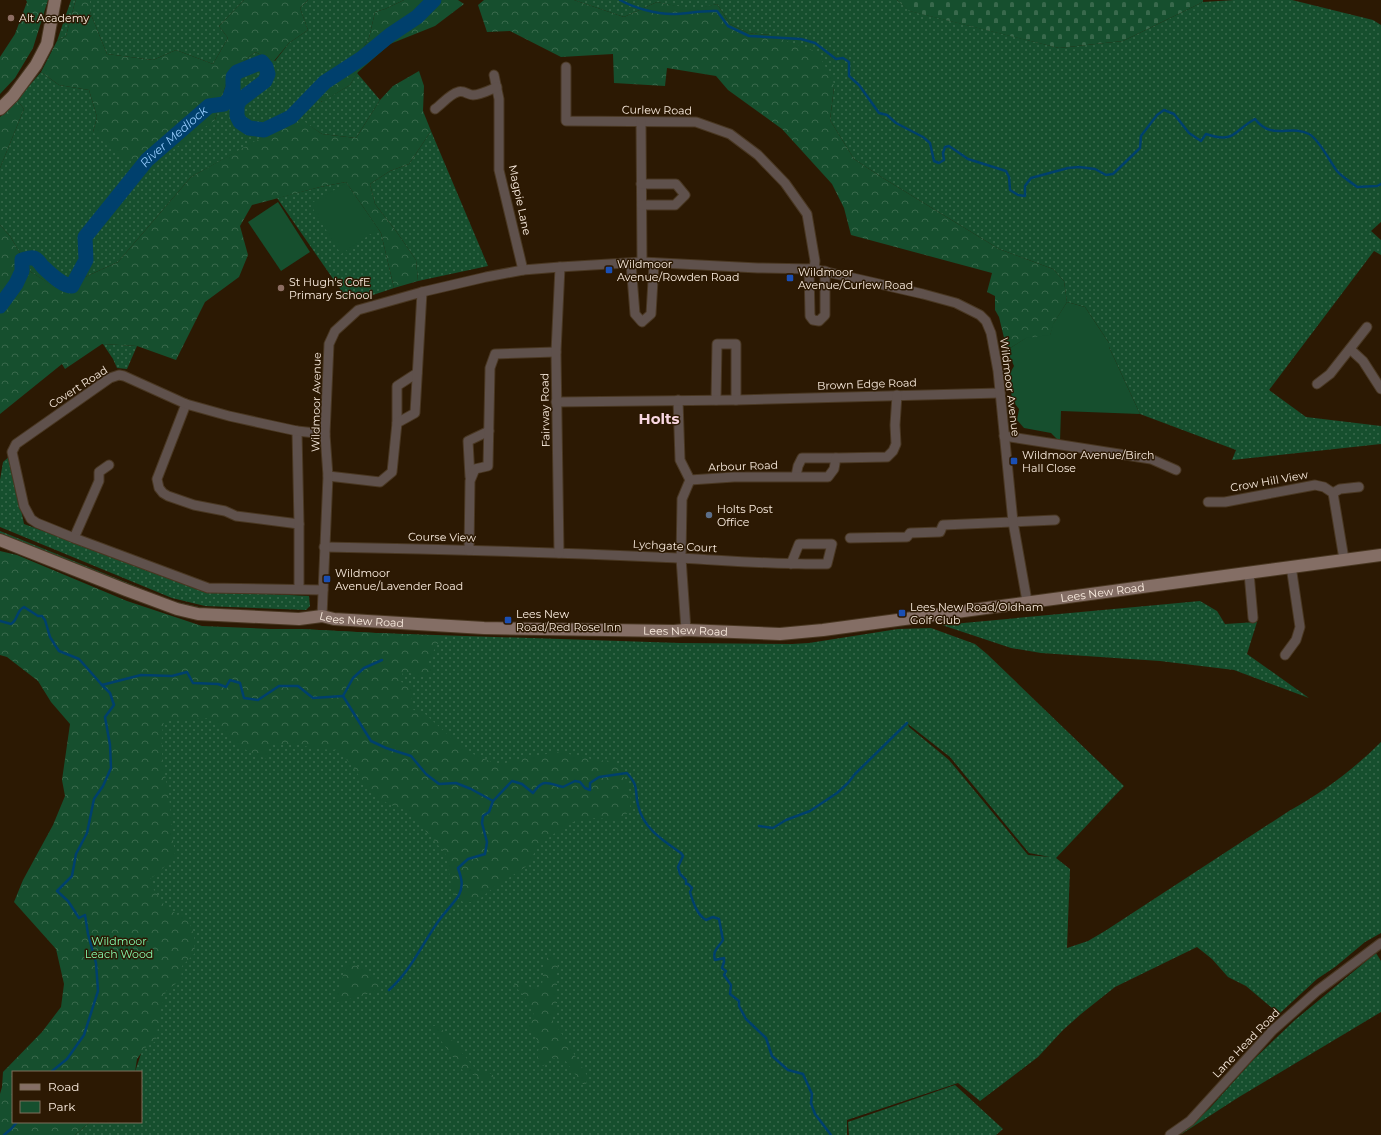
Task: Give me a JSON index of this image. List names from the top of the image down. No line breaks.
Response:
{"streets":{"street":["Curlew Road","Magpie Lane","Brown Edge Road","Covert Road","Wildmoor Avenue","Fairway Road","Arbour Road","Crow Hill View","Course View","Lychgate Court","Lees New Road","Lane Head Road"]},"crossings":[["Curlew Road","Wildmoor Avenue"],["Magpie Lane","Wildmoor Avenue"],["Brown Edge Road","Wildmoor Avenue"],["Brown Edge Road","Fairway Road"],["Covert Road","Wildmoor Avenue"],["Wildmoor Avenue","Fairway Road"],["Wildmoor Avenue","Course View"],["Wildmoor Avenue","Lees New Road"],["Fairway Road","Course View"],["Fairway Road","Lychgate Court"],["Course View","Lychgate Court"]],"districts":["Holts"],"water":["River Medlock"],"parks":["Wildmoor Leach Wood"],"places":{"other":["Alt Academy","St Hugh's CofE Primary School","Holts Post Office"],"transit":["Wildmoor Avenue/Rowden Road","Wildmoor Avenue/Curlew Road","Wildmoor Avenue/Birch Hall Close","Wildmoor Avenue/Lavender Road","Lees New Road/Oldham Golf Club","Lees New Road/Red Rose Inn"]},"legend":["Road","Park"]}
